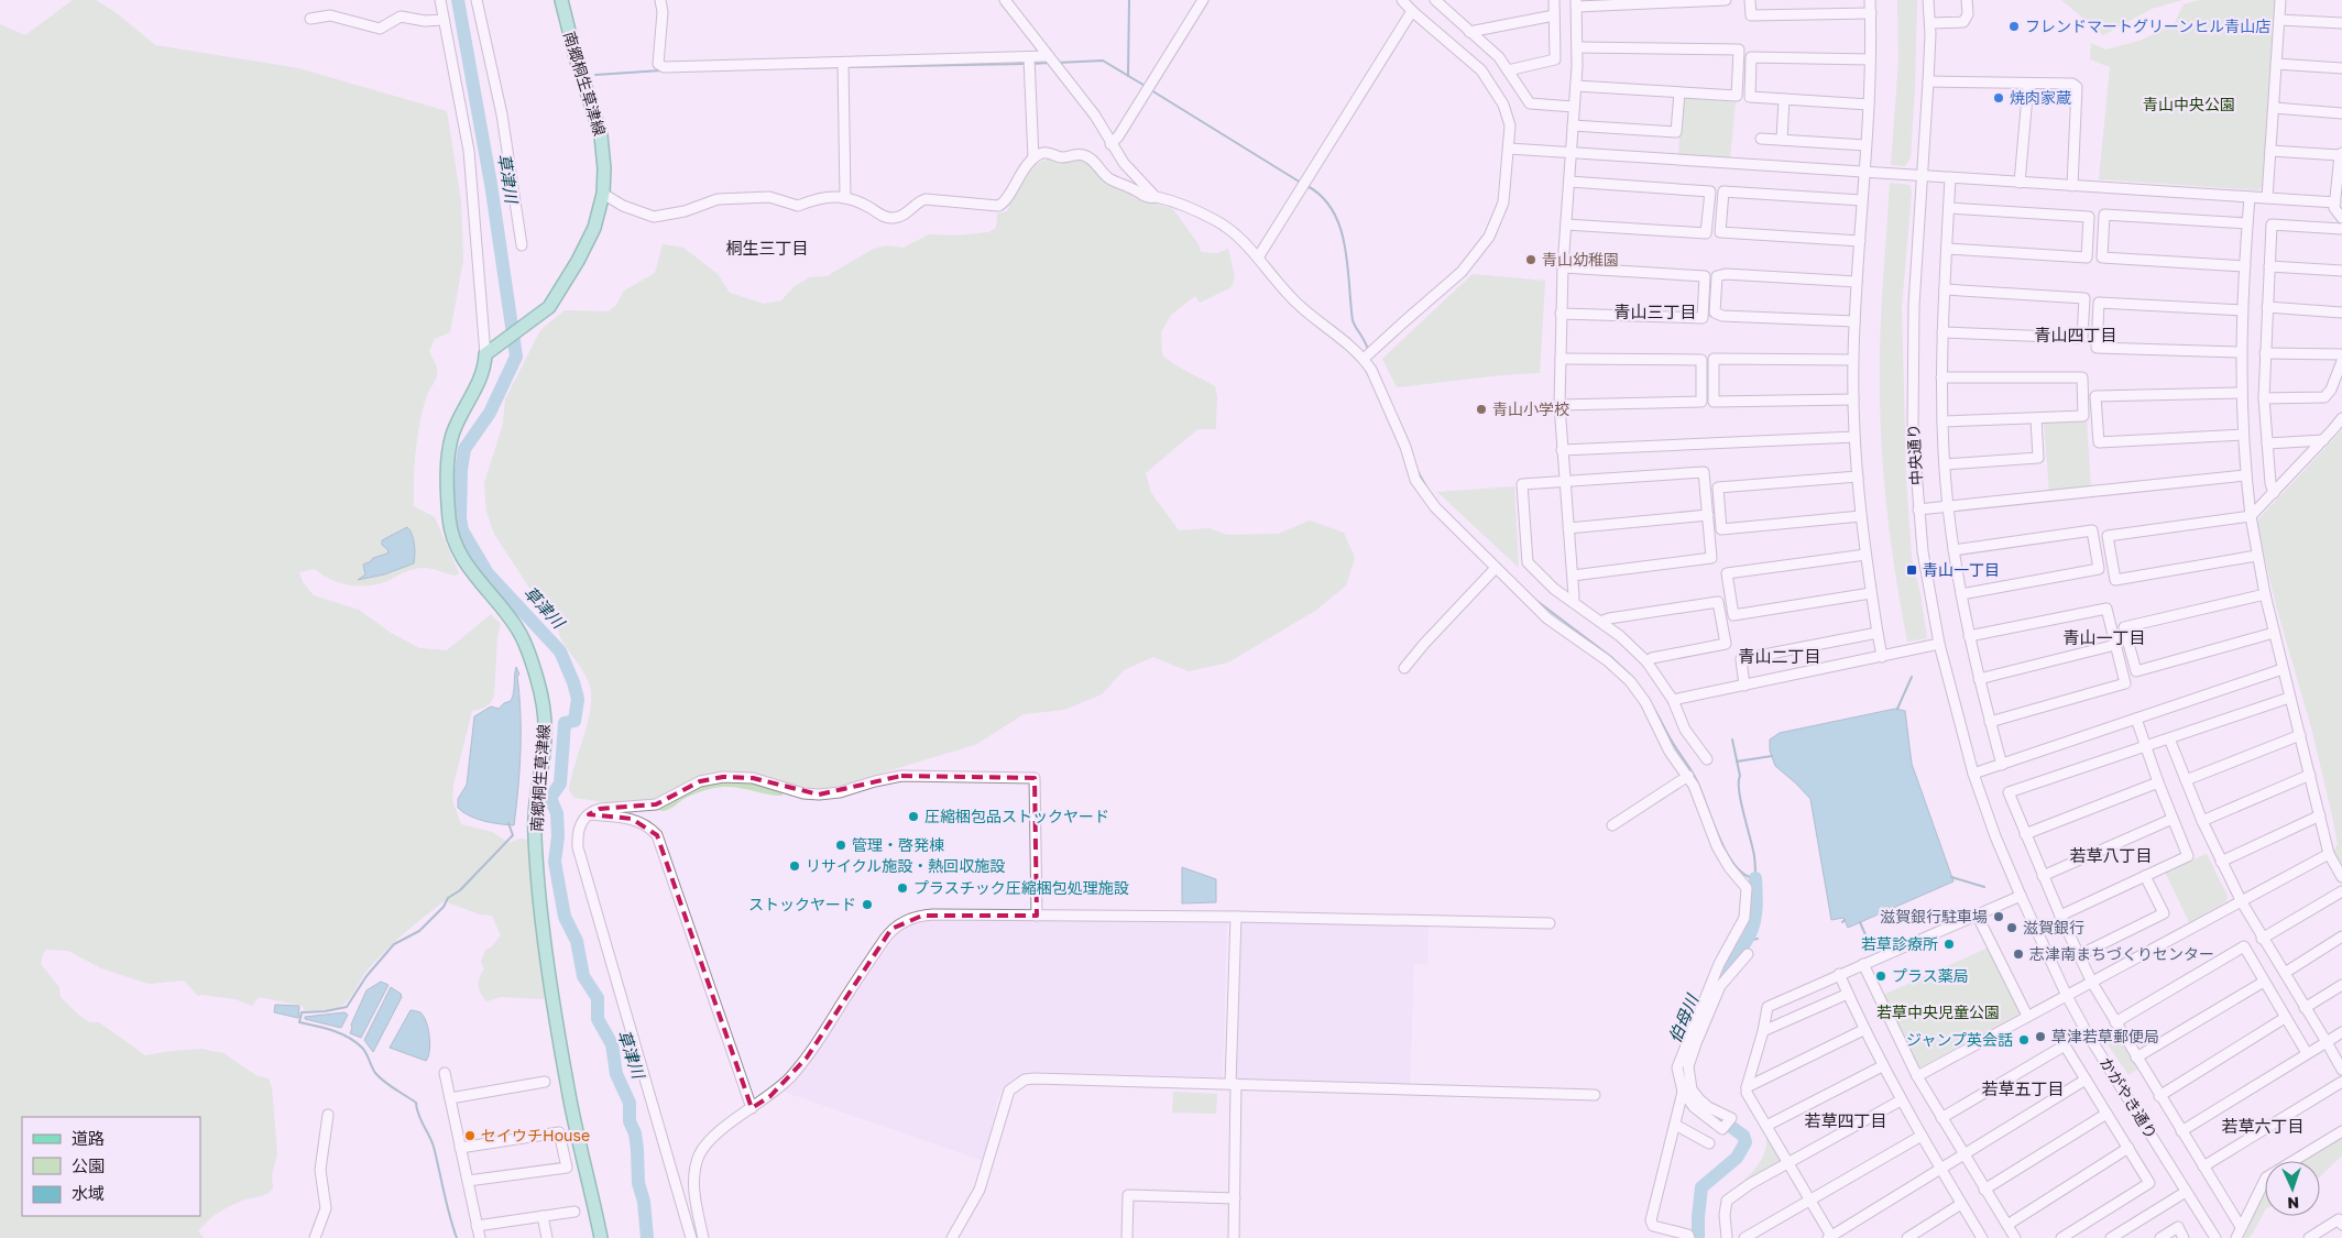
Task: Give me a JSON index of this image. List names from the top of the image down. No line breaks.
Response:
{"streets":{"main road":["南郷桐生草津線"],"street":["中央通り","かがやき通り"]},"crossings":[["中央通り","かがやき通り"]],"districts":["桐生三丁目","青山三丁目","青山四丁目","青山一丁目","青山二丁目","若草八丁目","若草五丁目","若草四丁目","若草六丁目"],"water":["草津川","伯母川"],"parks":["青山中央公園","若草中央児童公園"],"places":{"other":["フレンドマートグリーンヒル青山店","焼肉家蔵","青山幼稚園","青山小学校","圧縮梱包品ストックヤード","管理・啓発棟","リサイクル施設・熱回収施設","プラスチック圧縮梱包処理施設","ストックヤード","滋賀銀行駐車場","滋賀銀行","若草診療所","志津南まちづくりセンター","プラス薬局","草津若草郵便局","ジャンプ英会話","セイウチHouse"],"transit":["青山一丁目"]},"legend":["道路","公園","水域"],"north":"bottom"}
